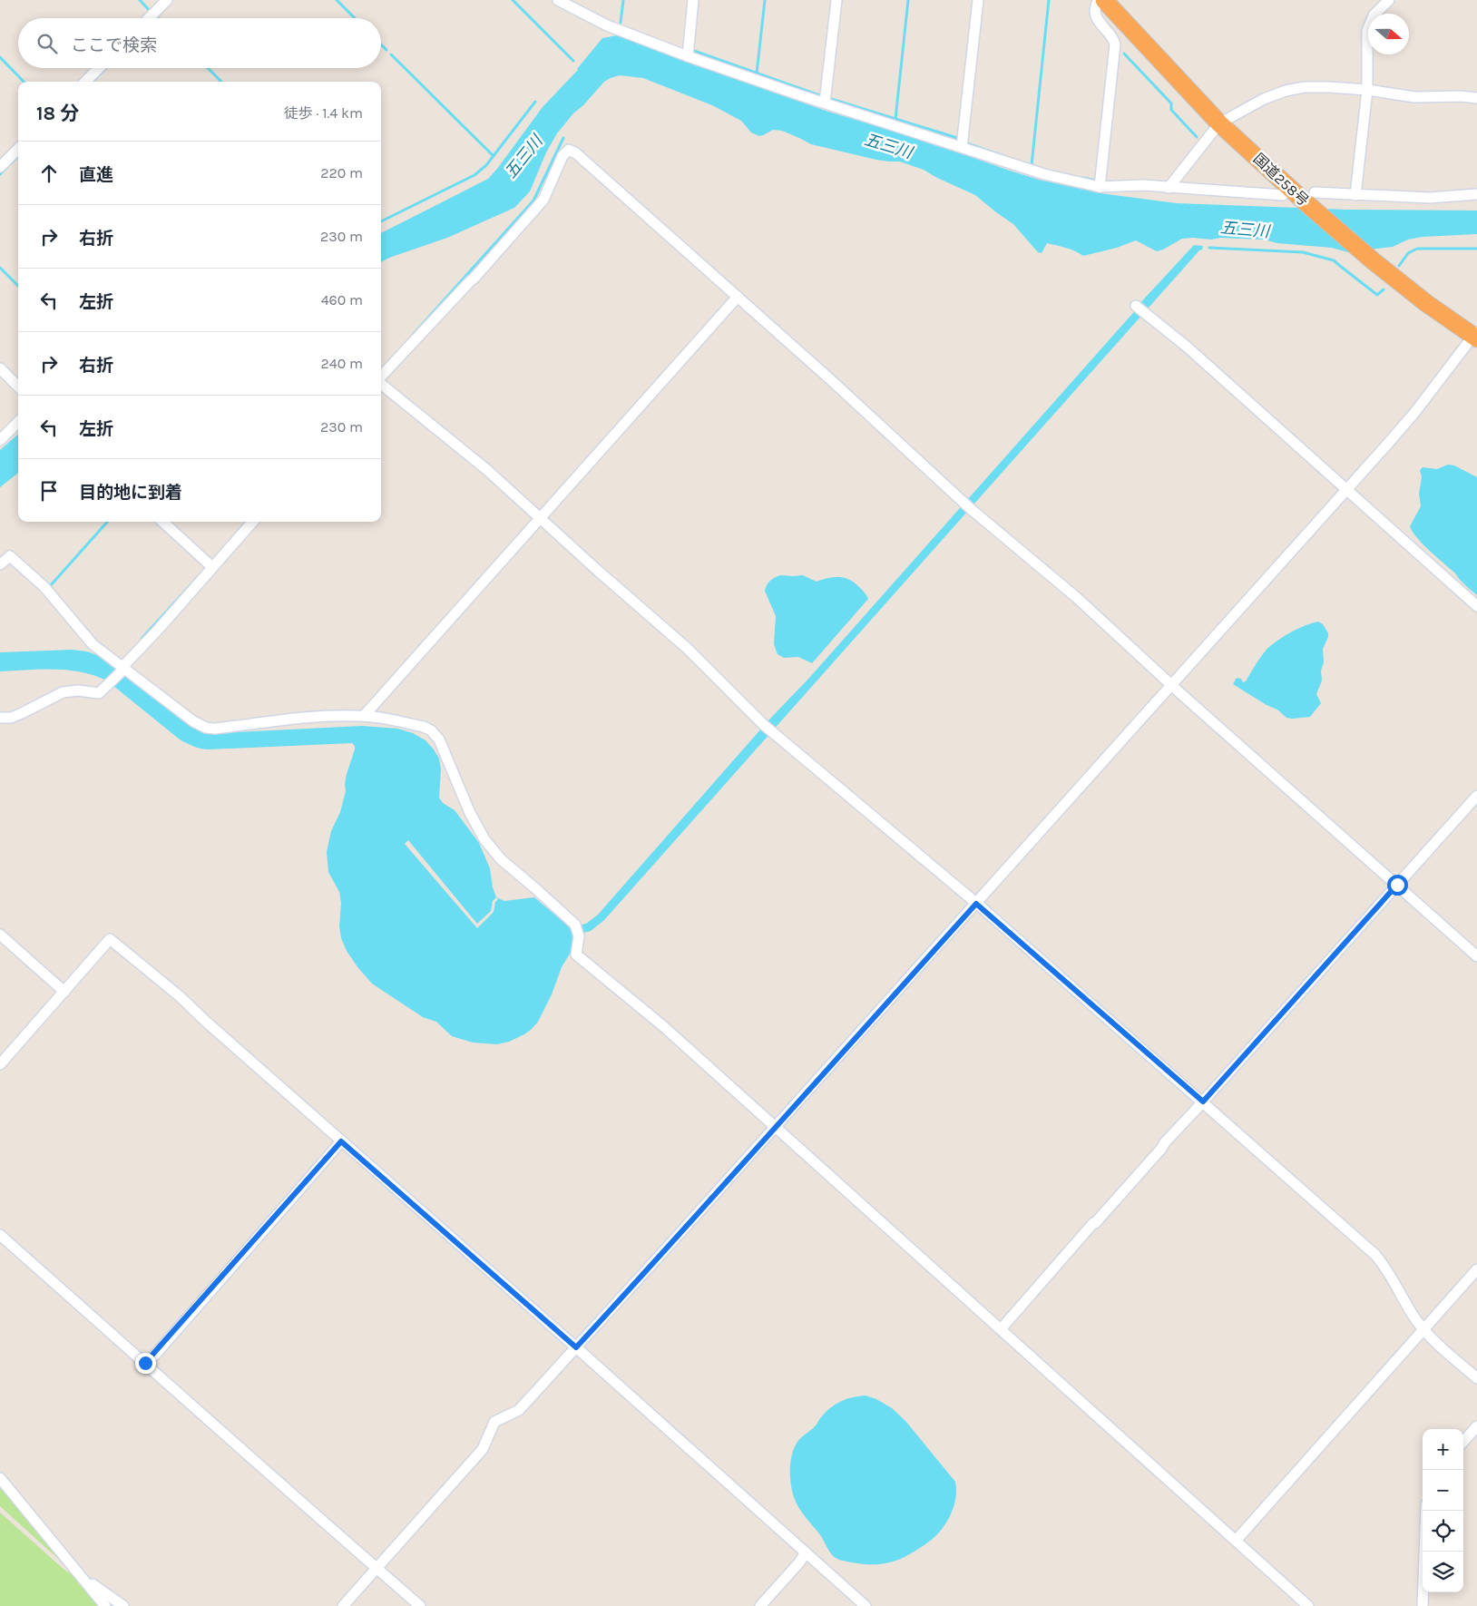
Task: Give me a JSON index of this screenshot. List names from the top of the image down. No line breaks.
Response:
{"streets":{"highway":["国道258号"]},"water":["五三川"],"north":"right","page":{"search":"ここで検索","heading":["18 分","徒歩 · 1.4 km"],"list":[["直進","220 m"],["右折","230 m"],["左折","460 m"],["右折","240 m"],["左折","230 m"],"目的地に到着"],"map_buttons":["+","−"]}}
